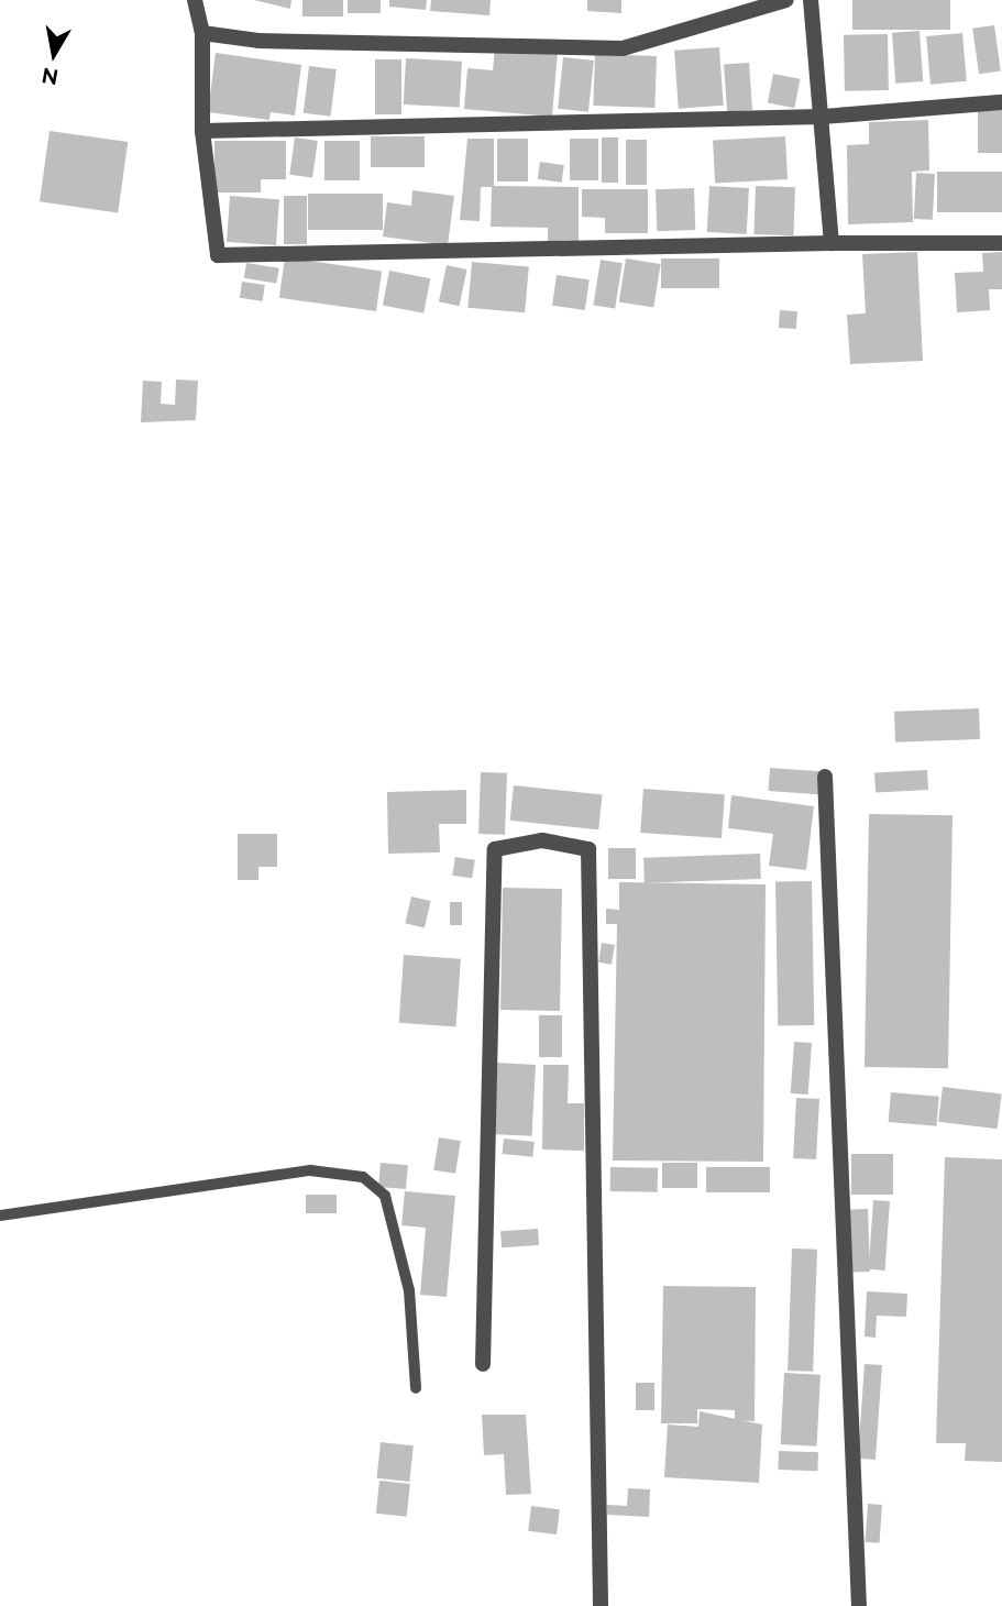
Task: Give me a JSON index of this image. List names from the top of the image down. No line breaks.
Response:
{"north":"bottom"}
